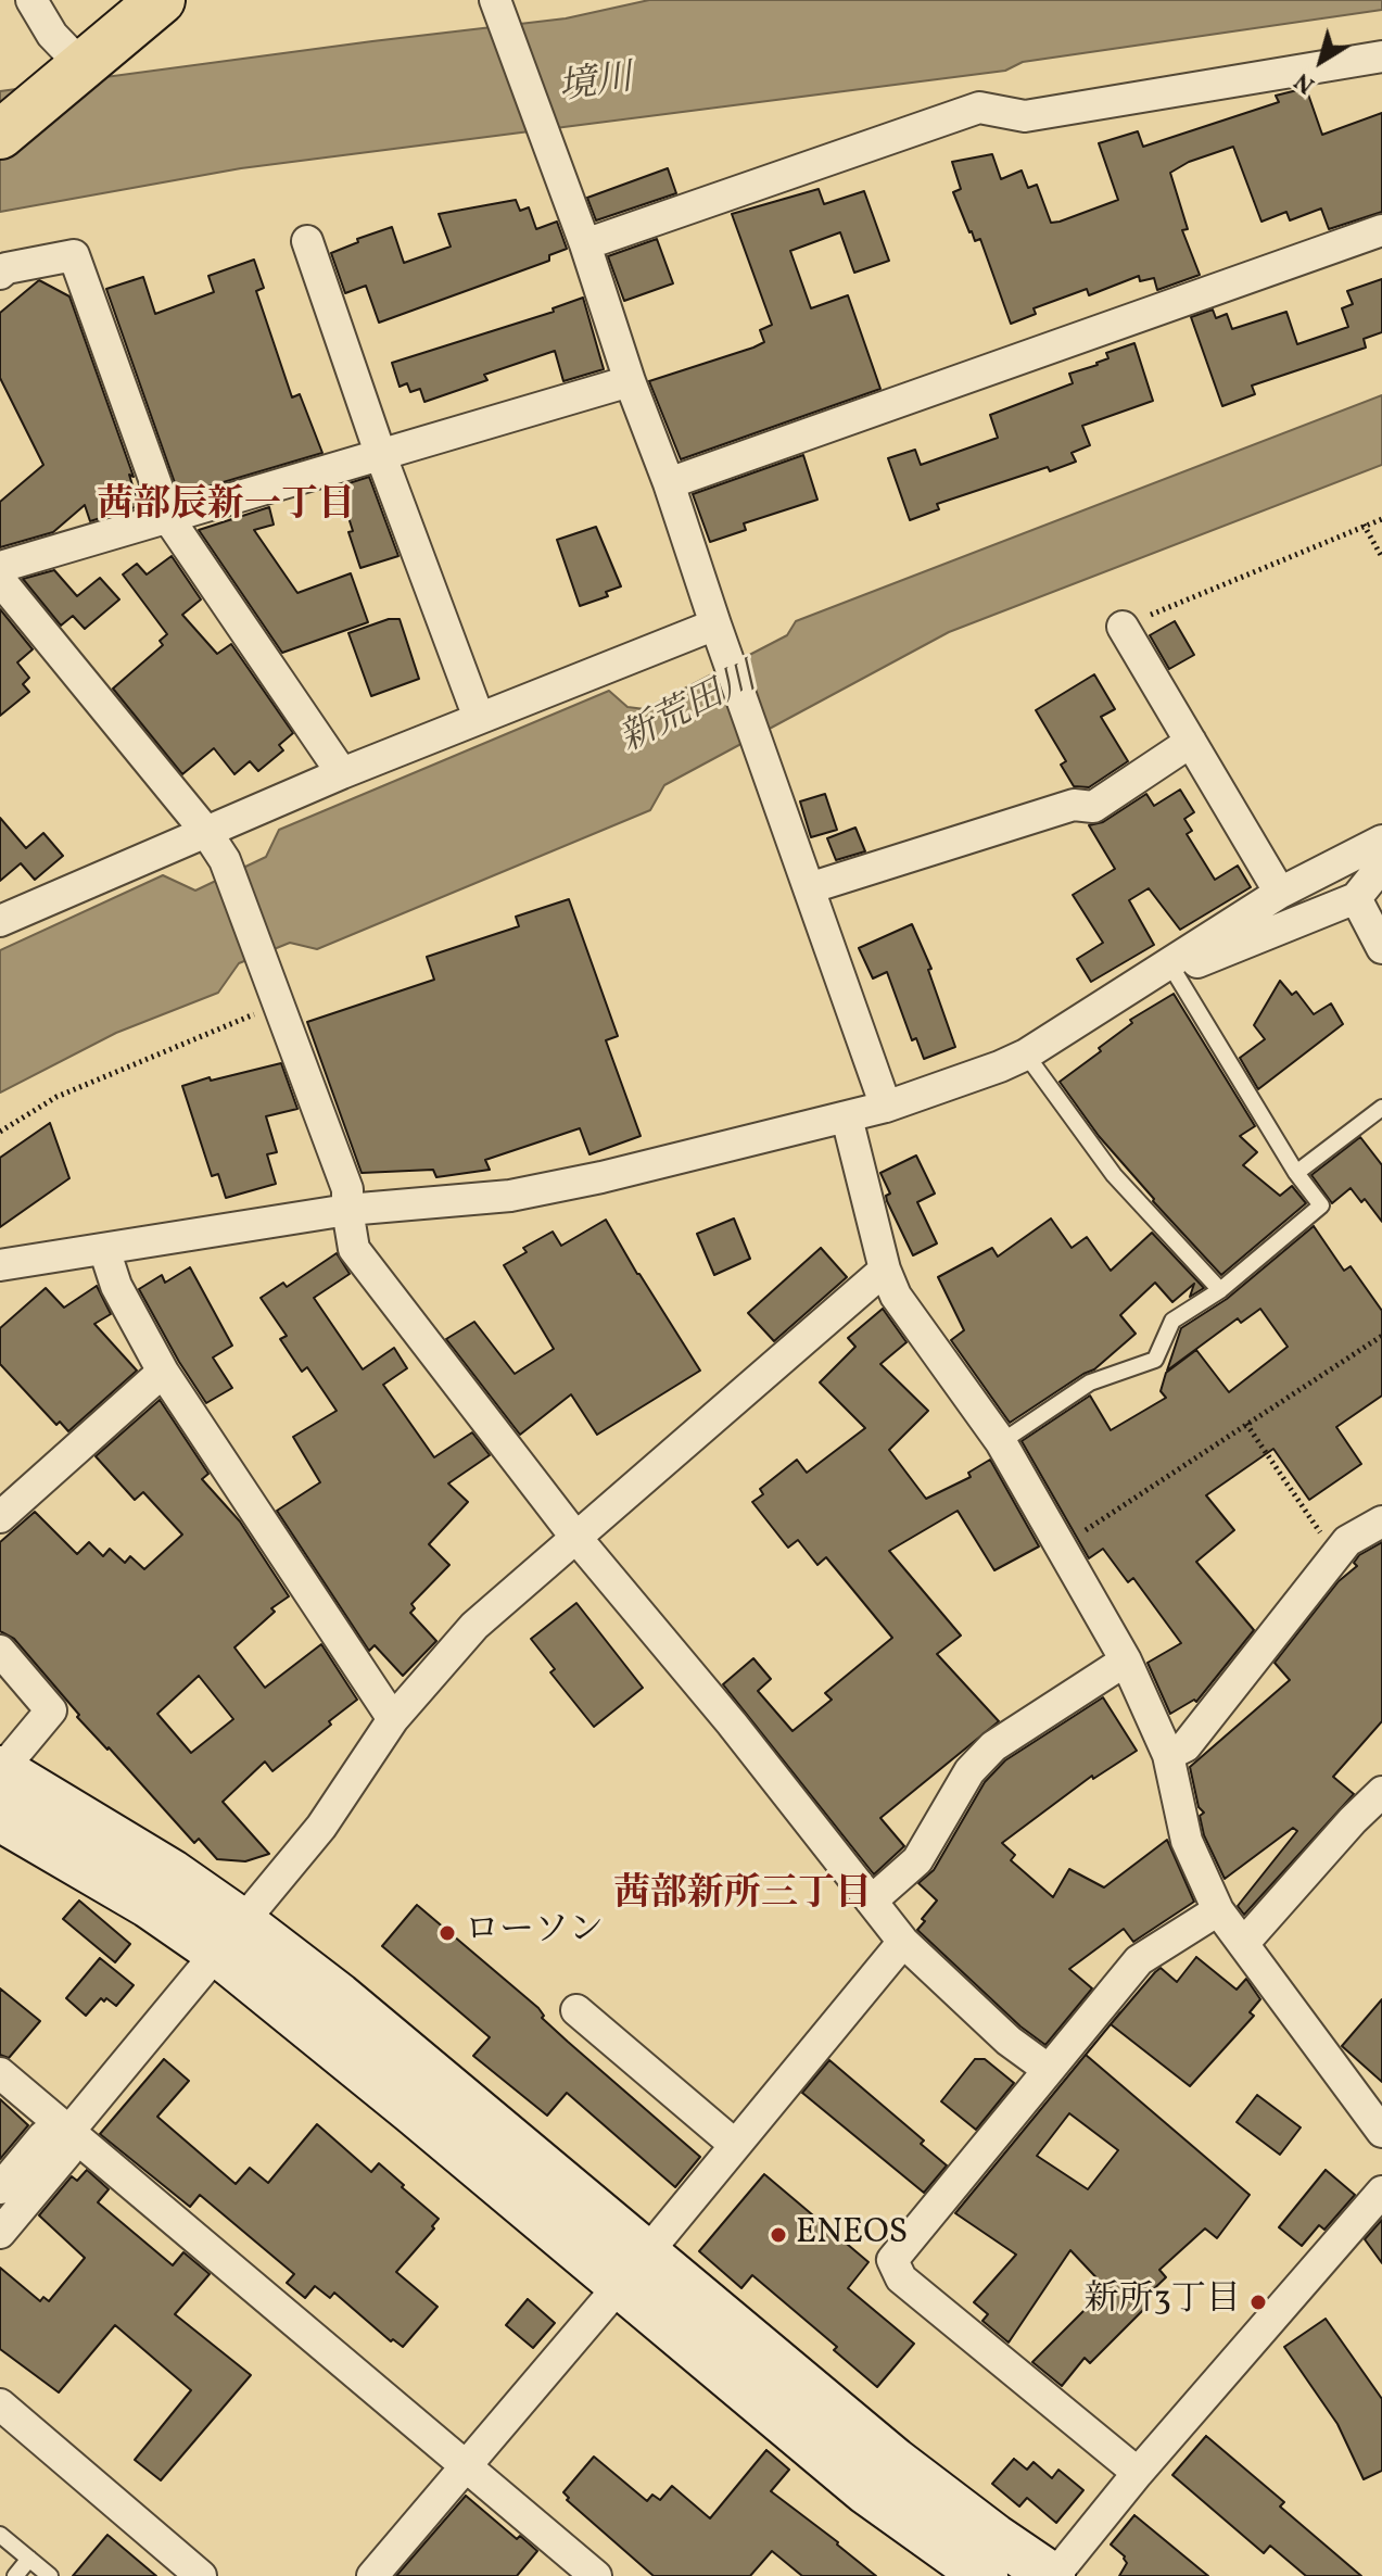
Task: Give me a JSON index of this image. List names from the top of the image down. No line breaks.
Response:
{"districts":["茜部辰新一丁目","茜部新所三丁目"],"water":["境川","新荒田川"],"places":["ローソン","ENEOS","新所3丁目"],"north":"bottom left"}
